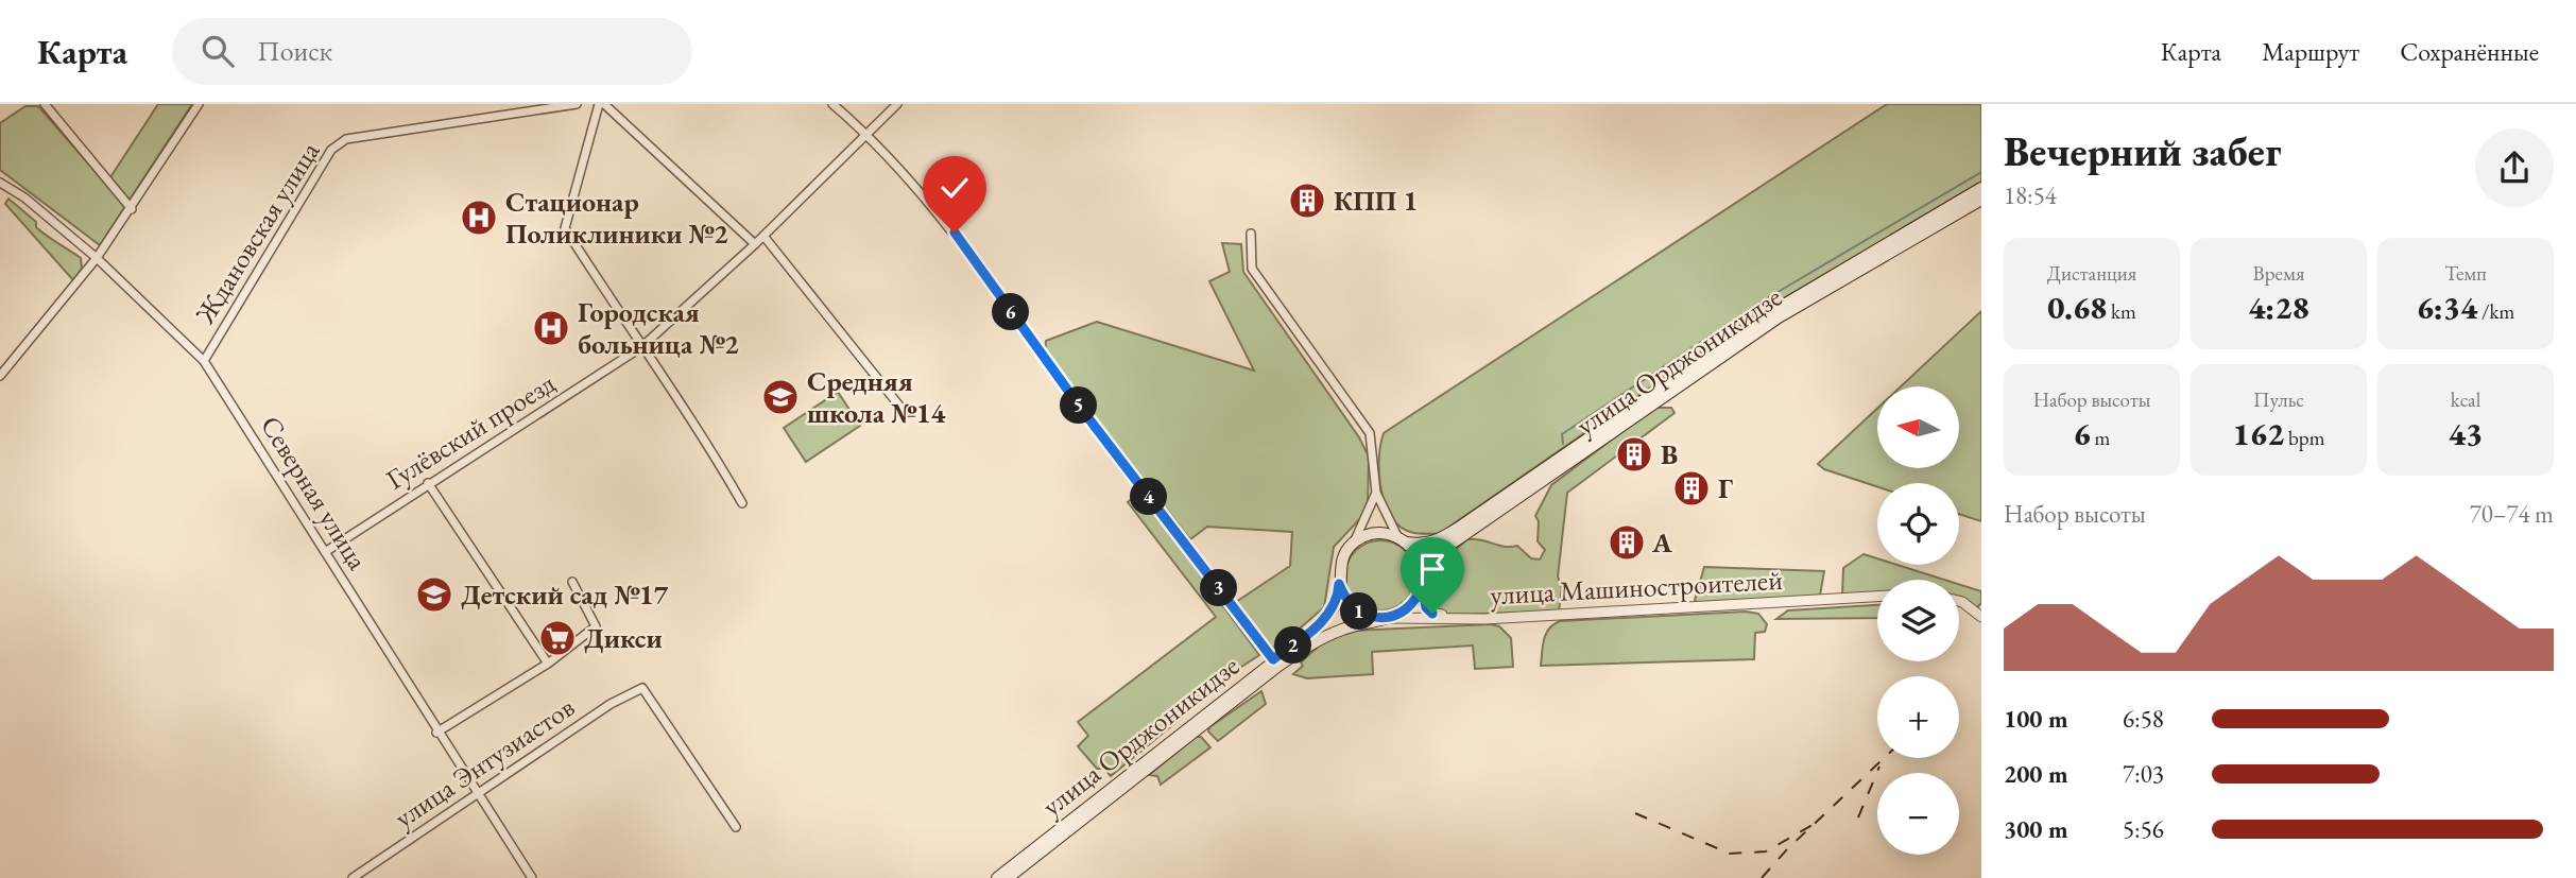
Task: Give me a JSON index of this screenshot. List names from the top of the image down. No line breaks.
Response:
{"streets":{"main road":["улица Орджоникидзе"],"street":["Ждановская улица","Гулёвский проезд","Северная улица","улица Машиностроителей","улица Энтузиастов"]},"crossings":[["Ждановская улица","Северная улица"],["улица Орджоникидзе","улица Машиностроителей"],["Гулёвский проезд","Северная улица"],["Северная улица","улица Энтузиастов"]],"places":{"building":["КПП 1","В","Г","А"],"hospital":["Стационар Поликлиники №2","Городская больница №2"],"school or university":["Средняя школа №14","Детский сад №17"],"supermarket":["Дикси"]},"north":"left","page":{"header":"Карта","search":"Поиск","nav":["Карта","Маршрут","Сохранённые"],"heading":["Вечерний забег","18:54"],"stats":[["Дистанция","0.68 km"],["Время","4:28"],["Темп","6:34 /km"],["Набор высоты","6 m"],["Пульс","162 bpm"],["kcal","43"]],"pins":["6","5","4","3","1","2"],"map_buttons":["+","−"],"chart":["Набор высоты","70–74 m"],"list":[{"name":"100 m","note":"6:58"},{"name":"200 m","note":"7:03"},{"name":"300 m","note":"5:56"}]}}
